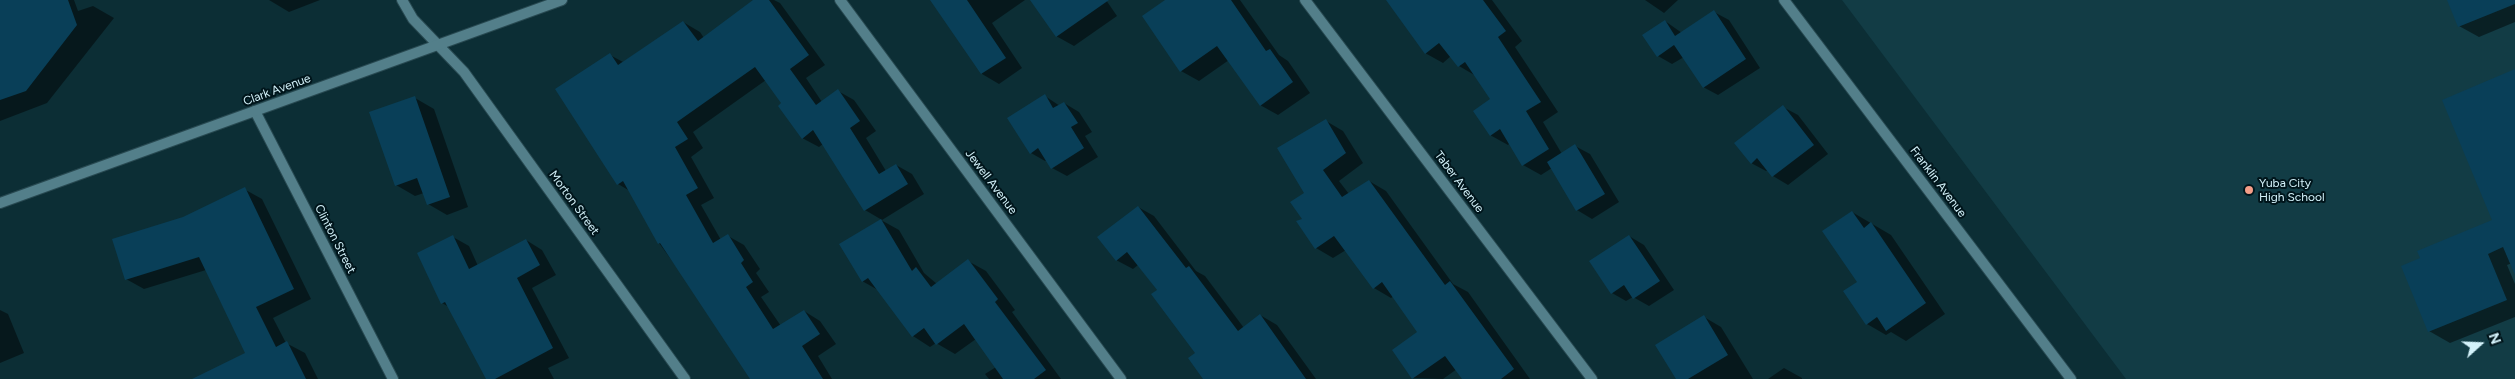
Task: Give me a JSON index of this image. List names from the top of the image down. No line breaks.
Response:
{"streets":{"street":["Clark Avenue","Jewell Avenue","Taber Avenue","Franklin Avenue","Morton Street","Clinton Street"]},"crossings":[["Clark Avenue","Morton Street"],["Clark Avenue","Clinton Street"]],"places":["Yuba City High School"],"north":"right"}
